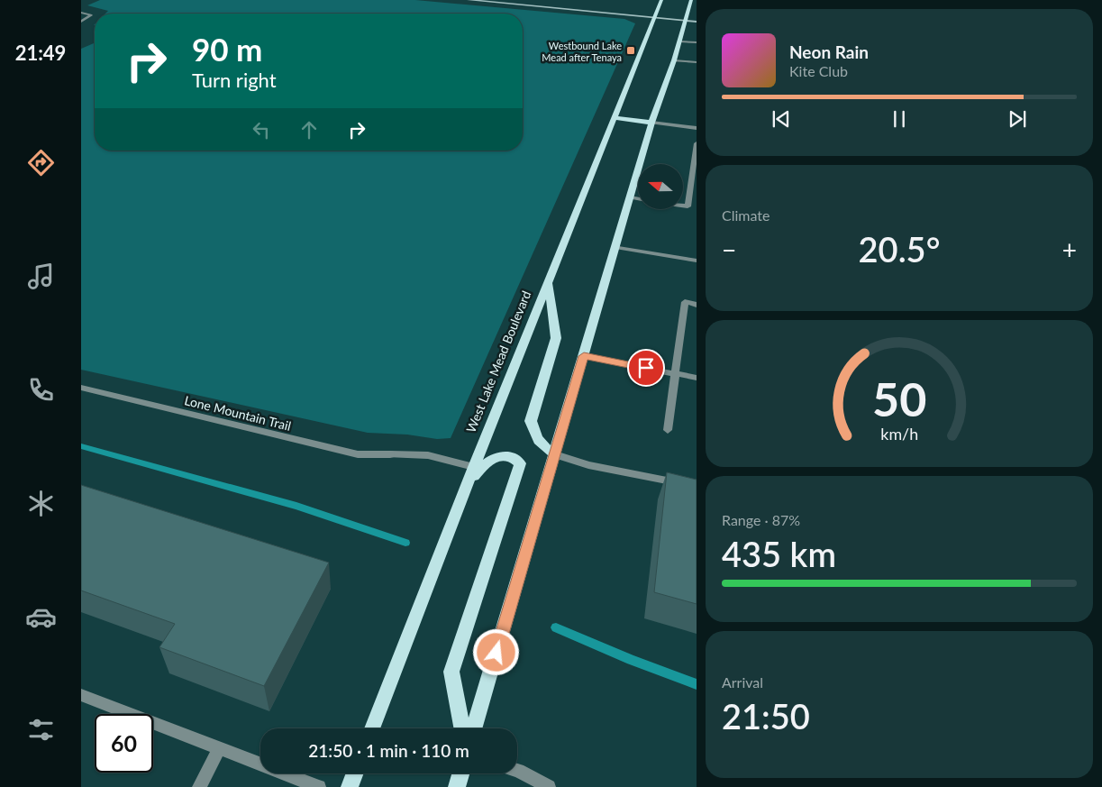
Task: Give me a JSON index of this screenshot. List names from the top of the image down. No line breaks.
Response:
{"streets":{"main road":["West Lake Mead Boulevard"],"street":["Lone Mountain Trail"]},"crossings":[["West Lake Mead Boulevard","Lone Mountain Trail"]],"places":{"transit":["Westbound Lake Mead after Tenaya"]},"north":"left","page":{"tabs":"21:49","turn":["90 m","Turn right"],"song":["Neon Rain","Kite Club"],"tile":["Climate",["Range · 87%","435 km"],["Arrival","21:50"]],"heat":["−","20.5°","+"],"limit":"60","trip":"21:50 · 1 min · 110 m","gauge":["50","km/h"]}}
